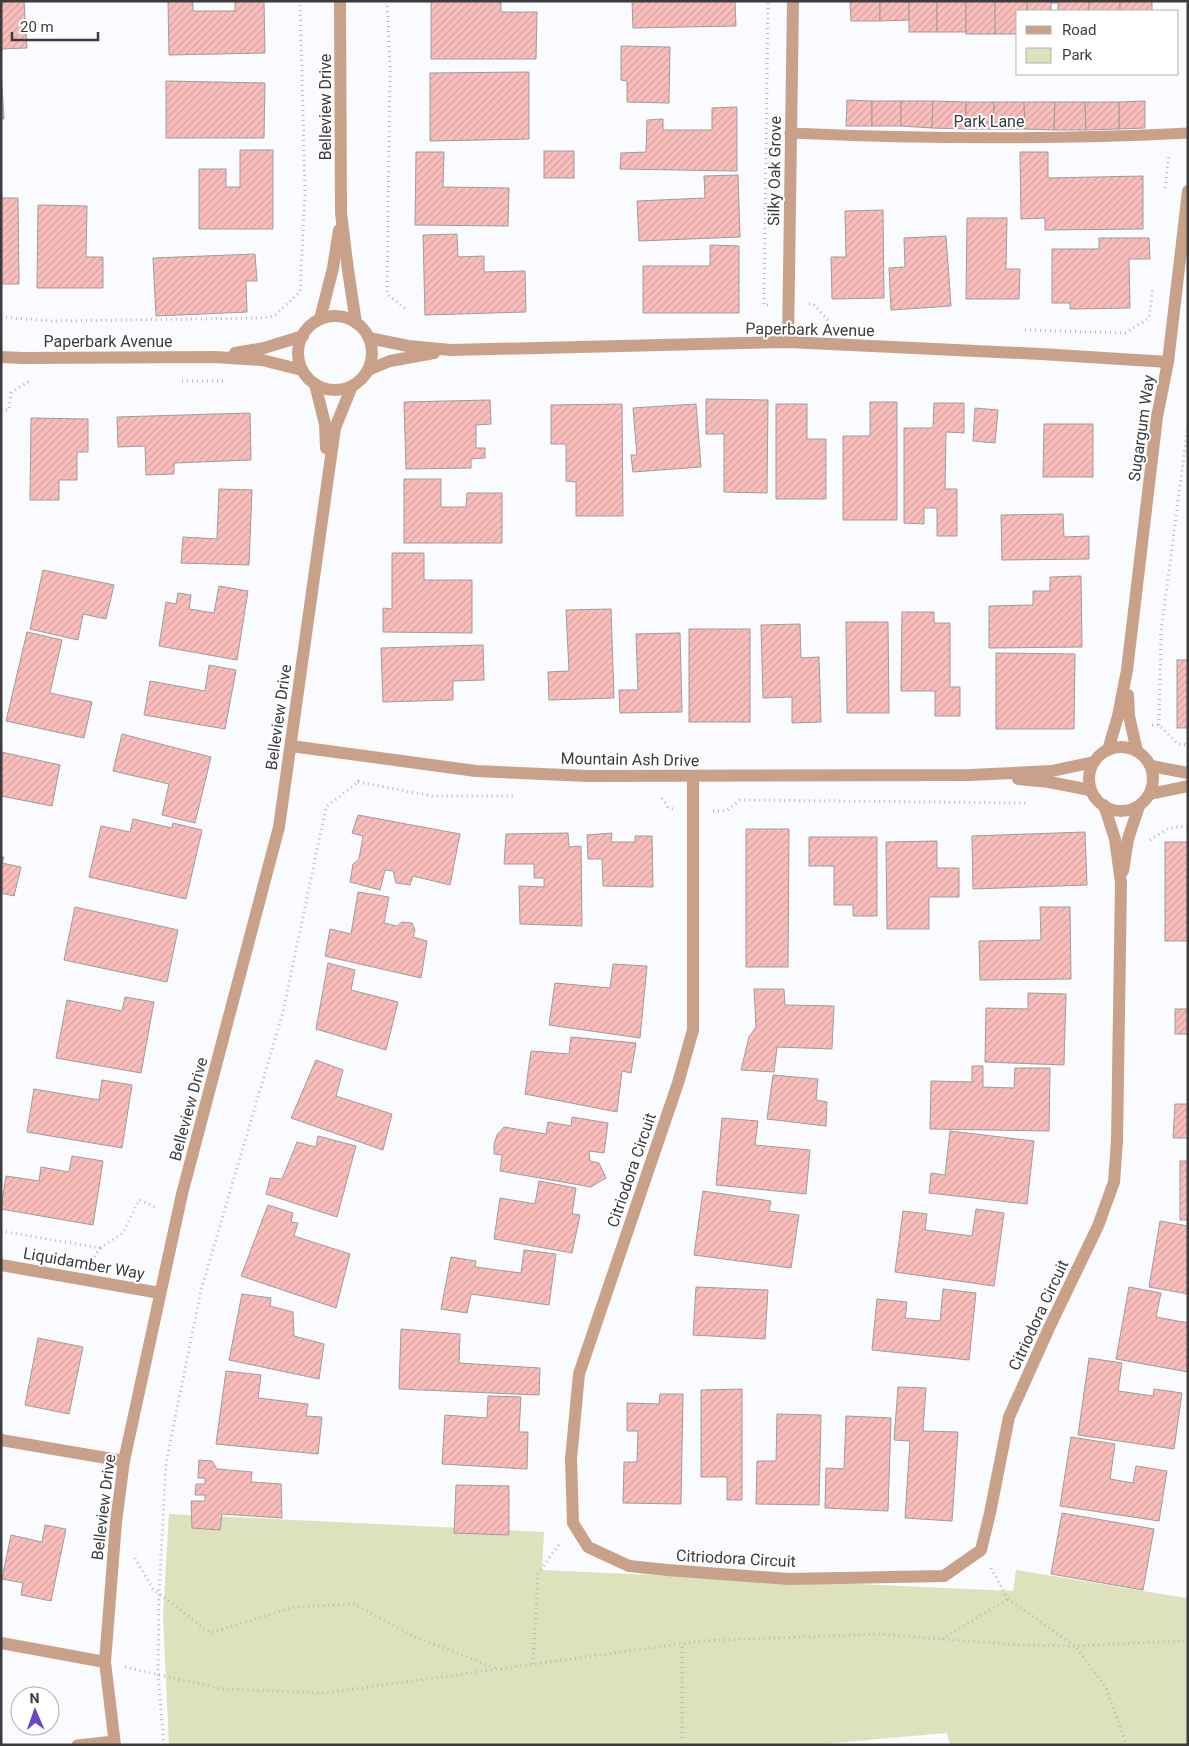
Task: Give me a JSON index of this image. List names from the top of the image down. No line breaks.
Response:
{"streets":{"street":["Belleview Drive","Silky Oak Grove","Paperbark Avenue","Sugargum Way","Mountain Ash Drive","Citriodora Circuit","Liquidamber Way"],"lane":["Park Lane"]},"crossings":[["Belleview Drive","Paperbark Avenue"],["Belleview Drive","Mountain Ash Drive"],["Belleview Drive","Liquidamber Way"],["Park Lane","Silky Oak Grove"],["Silky Oak Grove","Paperbark Avenue"],["Paperbark Avenue","Sugargum Way"],["Sugargum Way","Mountain Ash Drive"],["Sugargum Way","Citriodora Circuit"],["Mountain Ash Drive","Citriodora Circuit"]],"legend":["Road","Park"],"scale_bar":"20 m","north":"top"}
